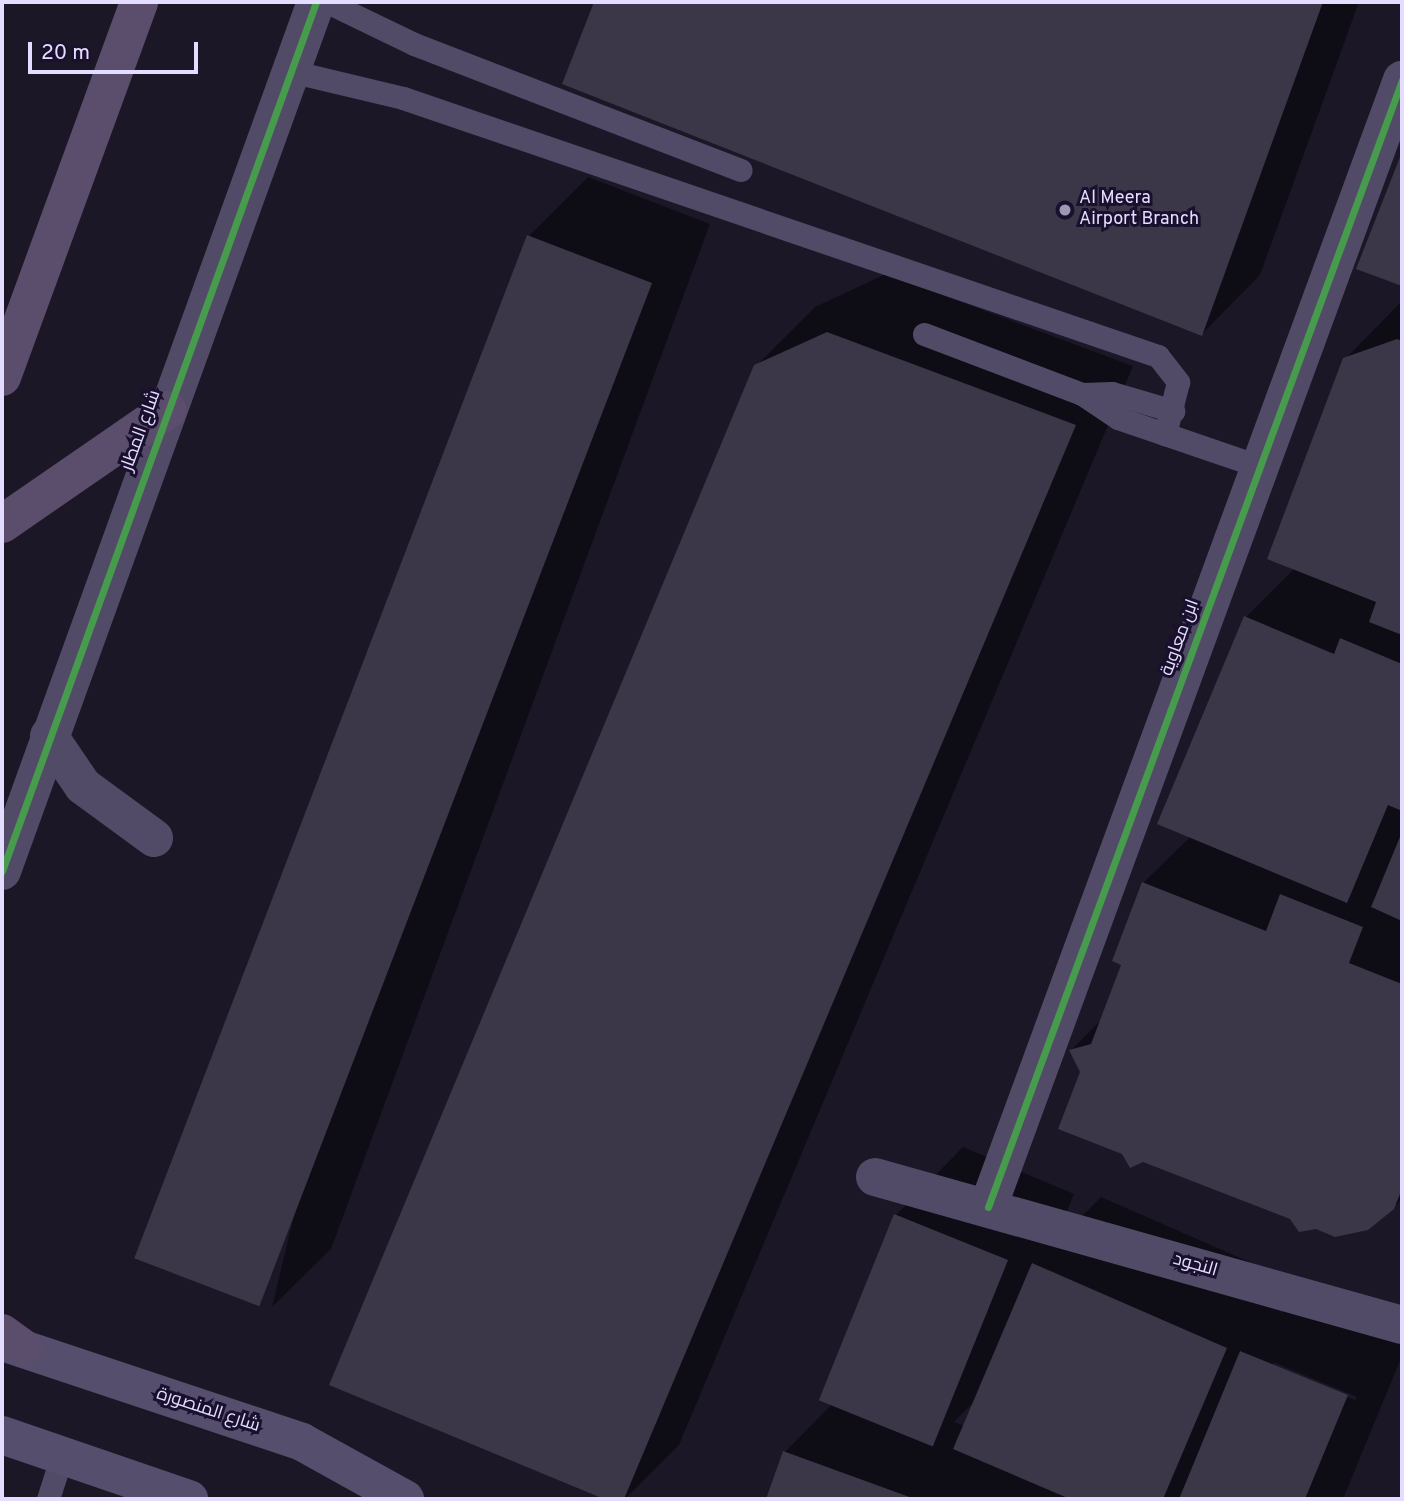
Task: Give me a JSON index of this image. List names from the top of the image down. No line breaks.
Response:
{"streets":{"main road":["شارع المنصورة"],"street":["شارع المطار","ابن معاوية","النجود"]},"crossings":[["ابن معاوية","النجود"]],"places":["Al Meera Airport Branch"],"scale_bar":"20 m"}
